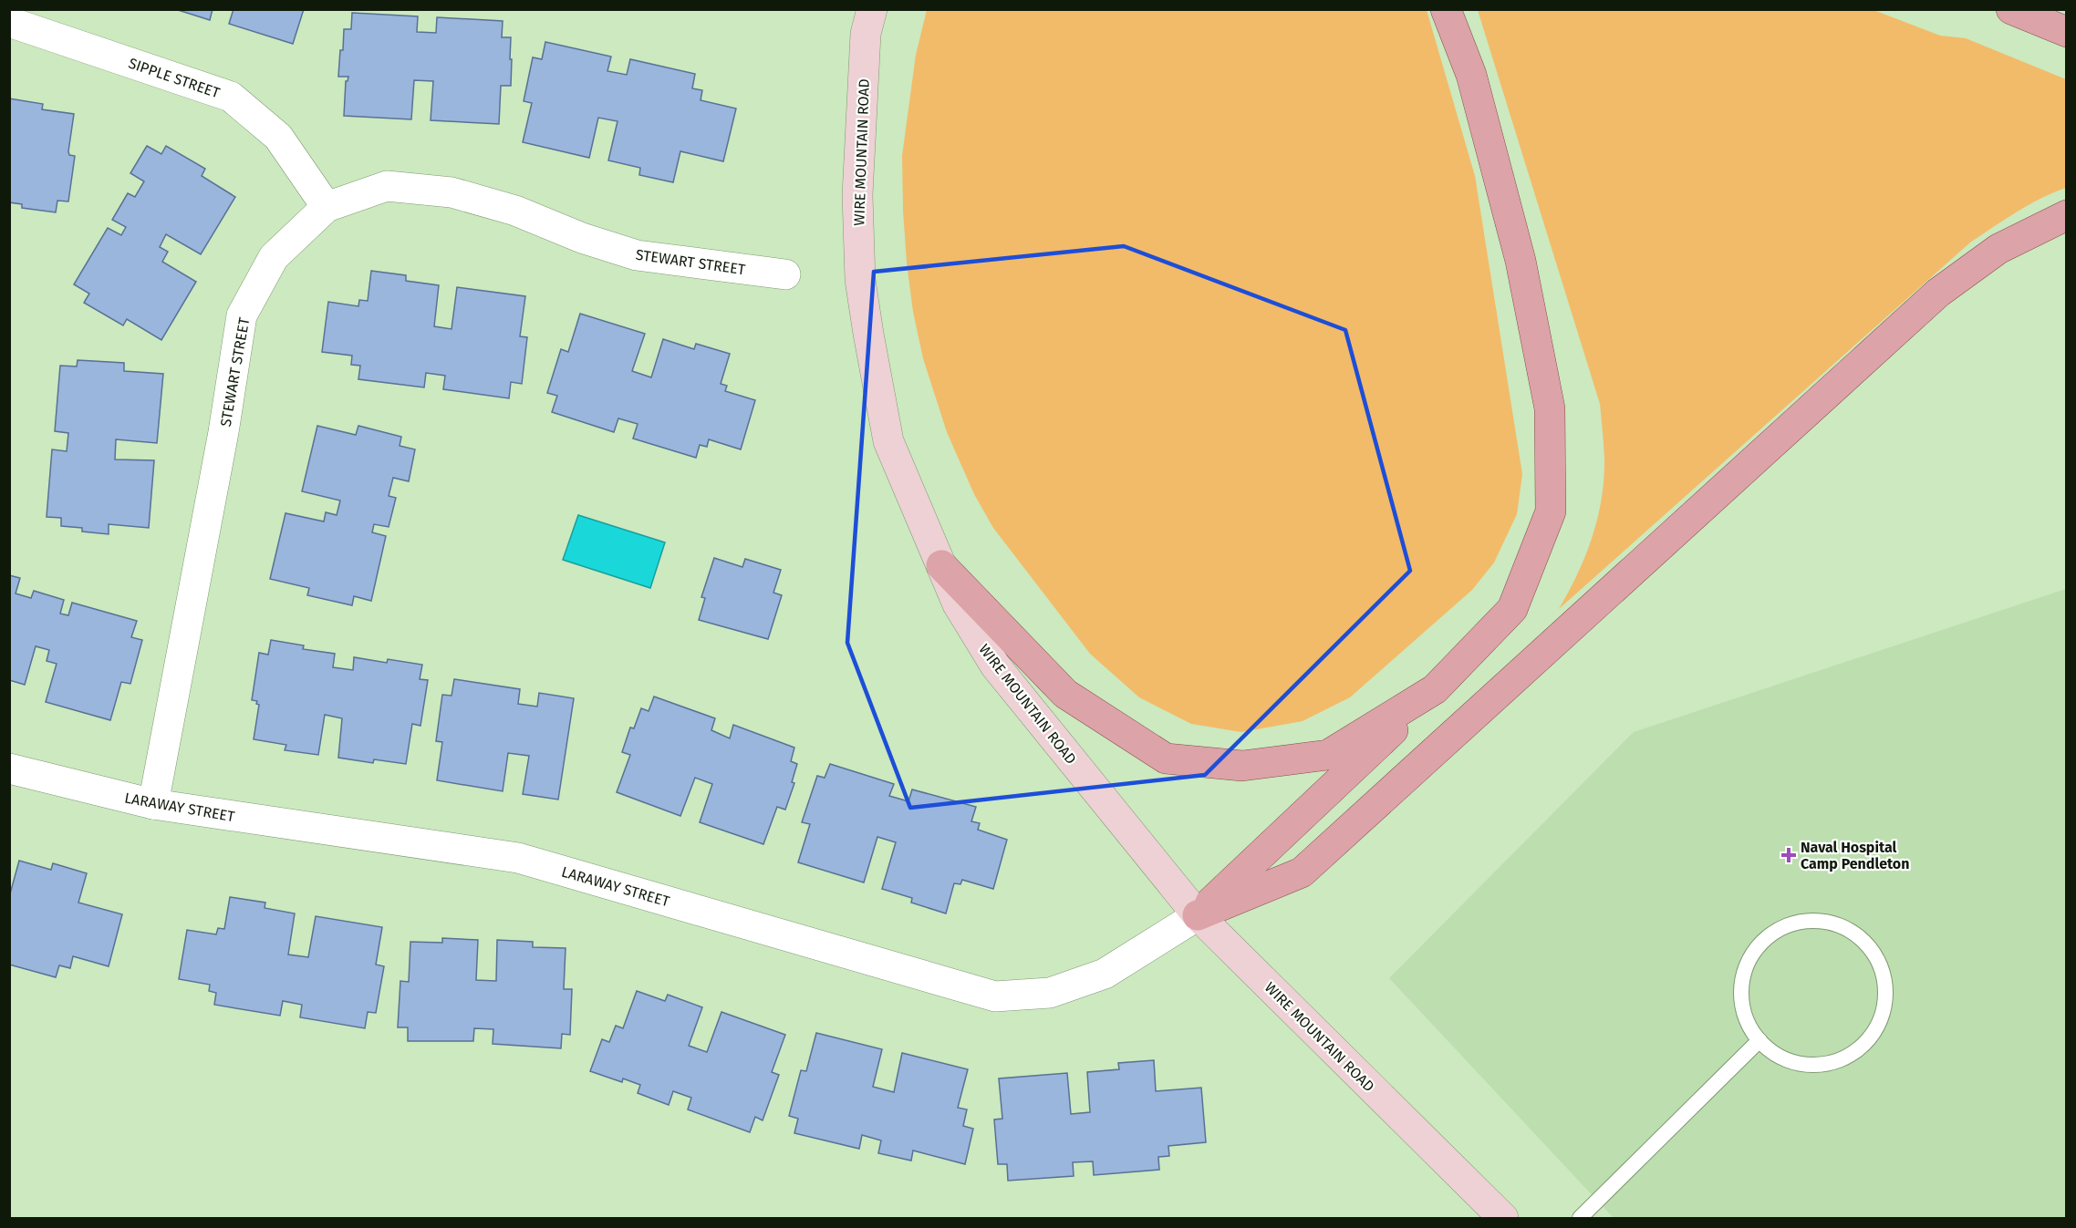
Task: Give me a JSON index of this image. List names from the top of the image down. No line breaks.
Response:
{"streets":{"main road":["WIRE MOUNTAIN ROAD"],"street":["SIPPLE STREET","STEWART STREET","LARAWAY STREET"]},"crossings":[["SIPPLE STREET","STEWART STREET"],["WIRE MOUNTAIN ROAD","LARAWAY STREET"],["STEWART STREET","LARAWAY STREET"]],"places":{"health":["Naval Hospital Camp Pendleton"]}}
